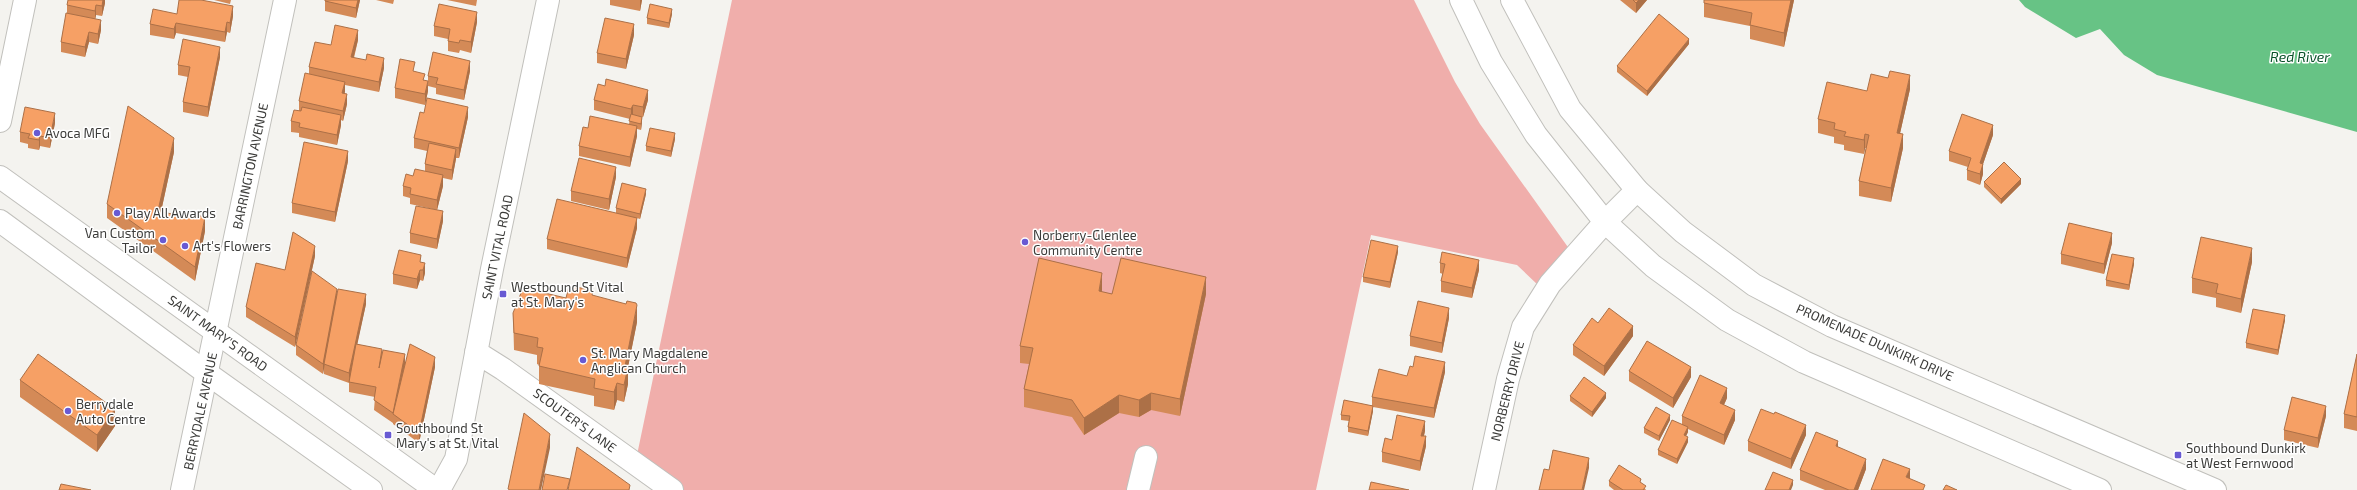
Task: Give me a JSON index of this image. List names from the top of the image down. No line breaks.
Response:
{"streets":{"main road":["BARRINGTON AVENUE","SAINT VITAL ROAD","SAINT MARY'S ROAD","PROMENADE DUNKIRK DRIVE","NORBERRY DRIVE","BERRYDALE AVENUE","SCOUTER'S LANE"]},"crossings":[["BARRINGTON AVENUE","SAINT MARY'S ROAD"],["BARRINGTON AVENUE","BERRYDALE AVENUE"],["SAINT VITAL ROAD","SAINT MARY'S ROAD"],["SAINT VITAL ROAD","SCOUTER'S LANE"],["SAINT MARY'S ROAD","BERRYDALE AVENUE"],["PROMENADE DUNKIRK DRIVE","NORBERRY DRIVE"]],"water":["Red River"],"places":{"other":["Avoca MFG","Play All Awards","Van Custom Tailor","Norberry-Glenlee Community Centre","Art's Flowers","St. Mary Magdalene Anglican Church","Berrydale Auto Centre"],"transit":["Westbound St Vital at St. Mary's","Southbound St Mary's at St. Vital","Southbound Dunkirk at West Fernwood"]}}
